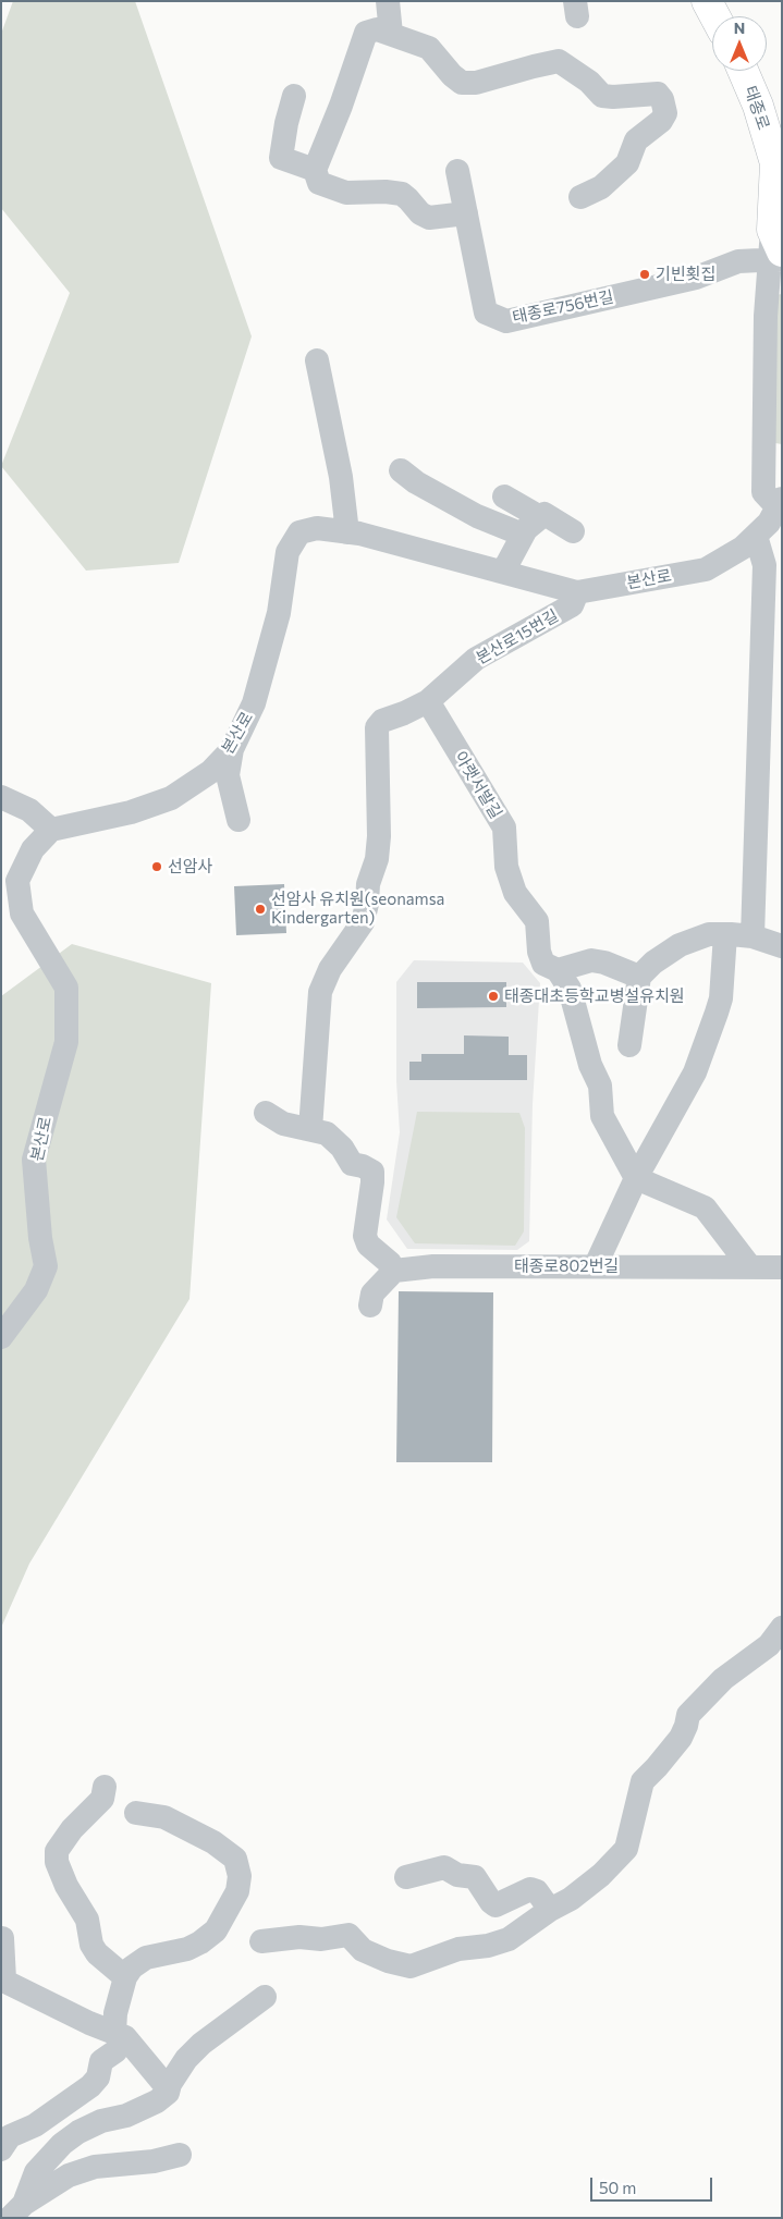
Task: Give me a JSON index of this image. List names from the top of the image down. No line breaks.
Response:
{"streets":{"main road":["태종로"],"street":["태종로756번길","본산로","본산로15번길","아랫서발길","태종로802번길"]},"crossings":[["태종로","태종로756번길"],["본산로","본산로15번길"],["본산로15번길","아랫서발길"]],"places":["기빈횟집","선암사","선암사 유치원(seonamsa Kindergarten)","태종대초등학교병설유치원"],"scale_bar":"50 m","north":"top"}
